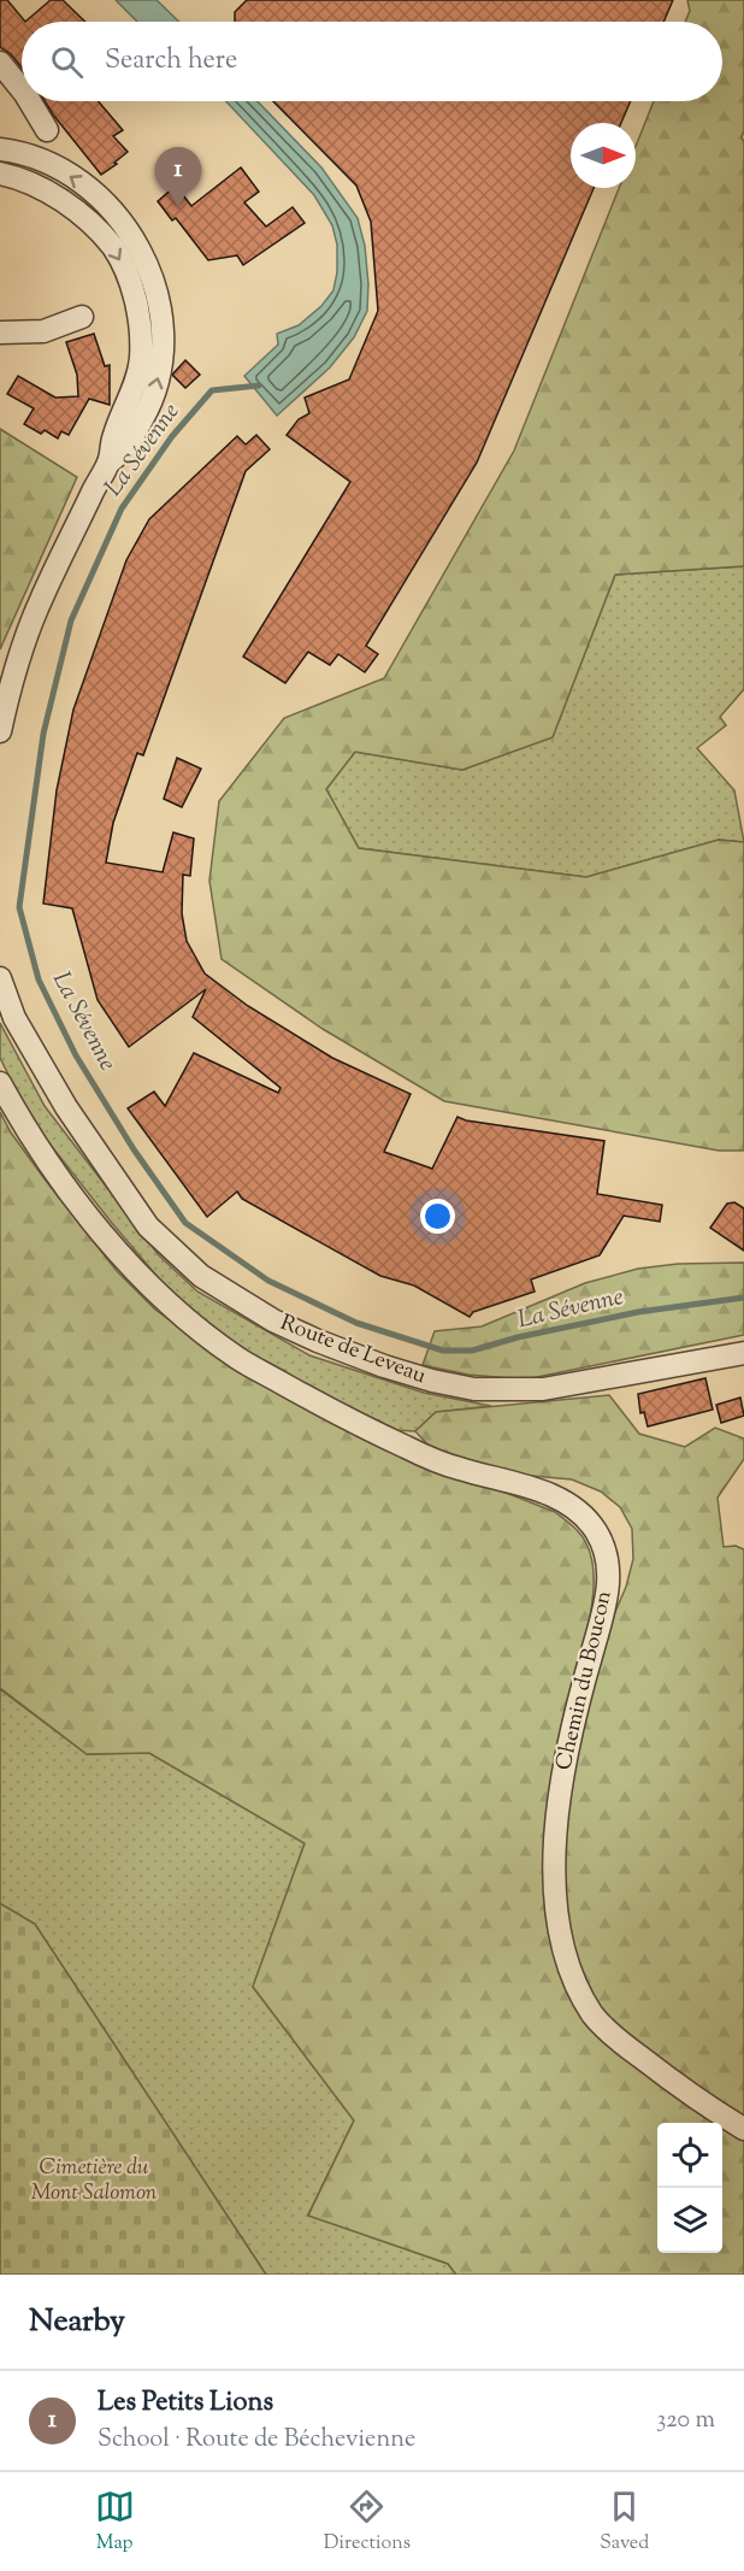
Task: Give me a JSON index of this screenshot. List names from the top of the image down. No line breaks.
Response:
{"streets":{"street":["Route de Leveau","Chemin du Boucon"]},"water":["La Sévenne"],"parks":["Cimetière du Mont Salomon"],"north":"right","page":{"search":"Search here","pins":"1","heading":"Nearby","list":[{"mark":"1","name":"Les Petits Lions","note":"School · Route de Béchevienne","value":"320 m"}],"nav":["Map","Directions","Saved"]}}
